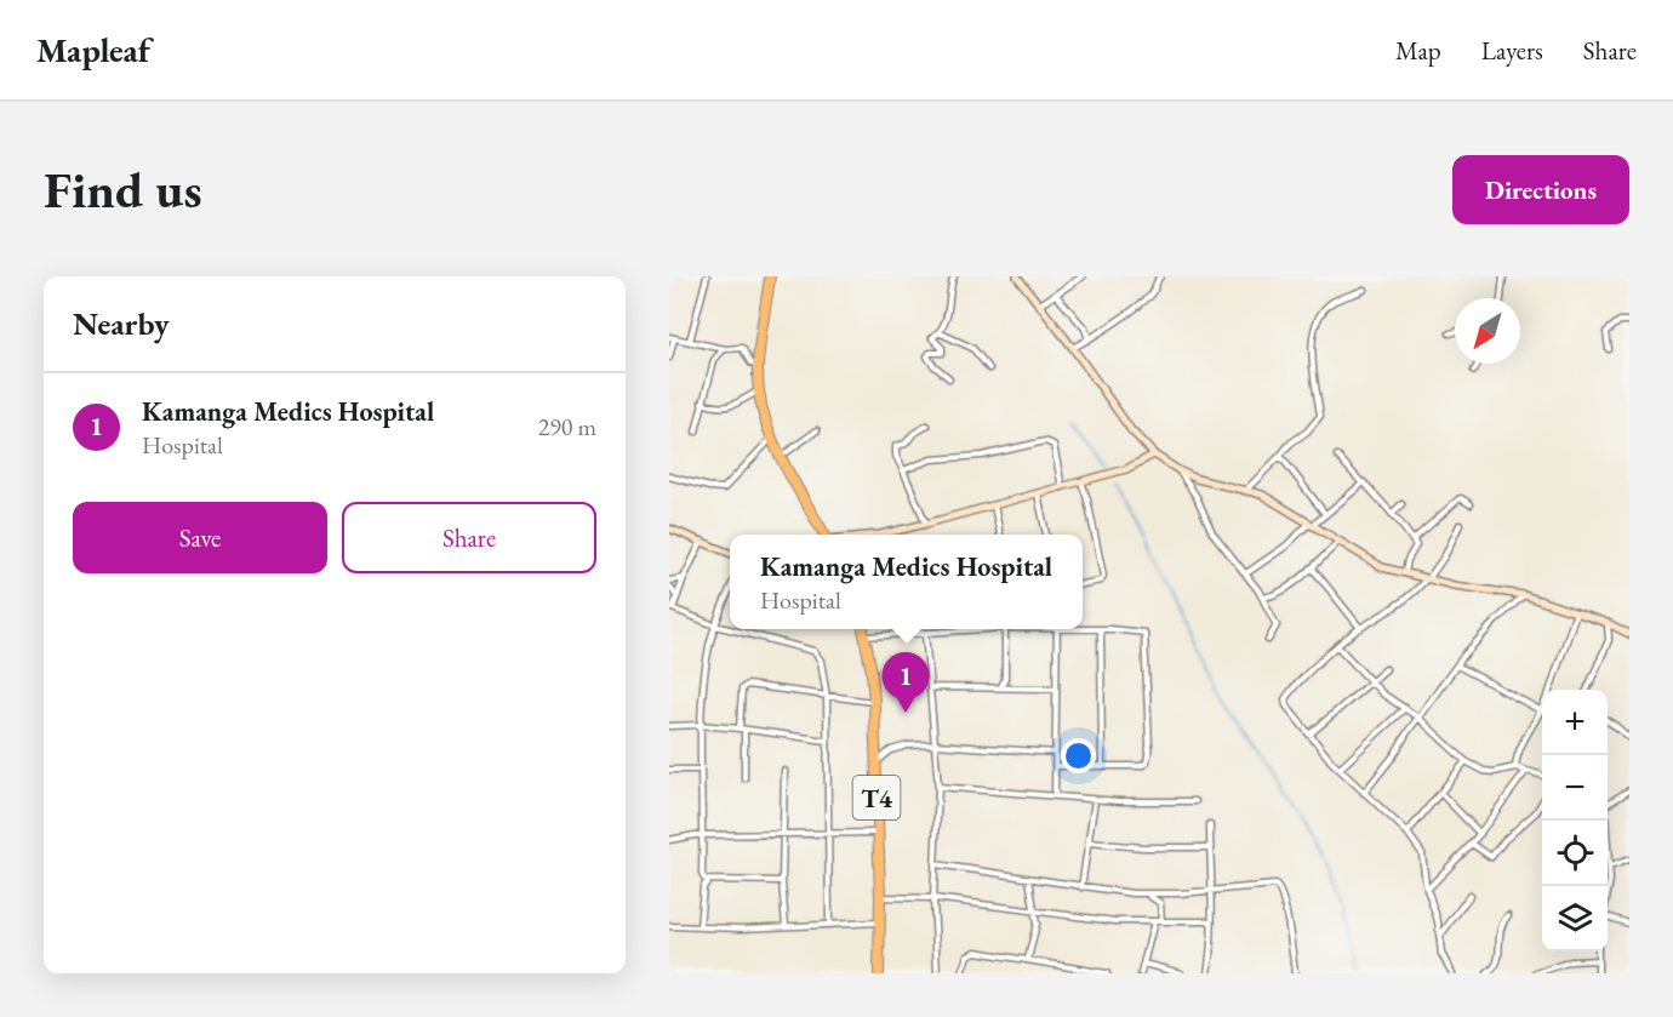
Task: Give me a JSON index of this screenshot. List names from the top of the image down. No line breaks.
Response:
{"streets":{"highway":["T4"]},"north":"bottom left","page":{"header":"Mapleaf","nav":["Map","Layers","Share"],"buttons":["Directions",["Save","Share"]],"title":"Find us","heading":"Nearby","list":[{"mark":"1","name":"Kamanga Medics Hospital","note":"Hospital","value":"290 m"}],"popup":["Kamanga Medics Hospital","Hospital"],"pins":"1","map_buttons":["+","−"]}}
